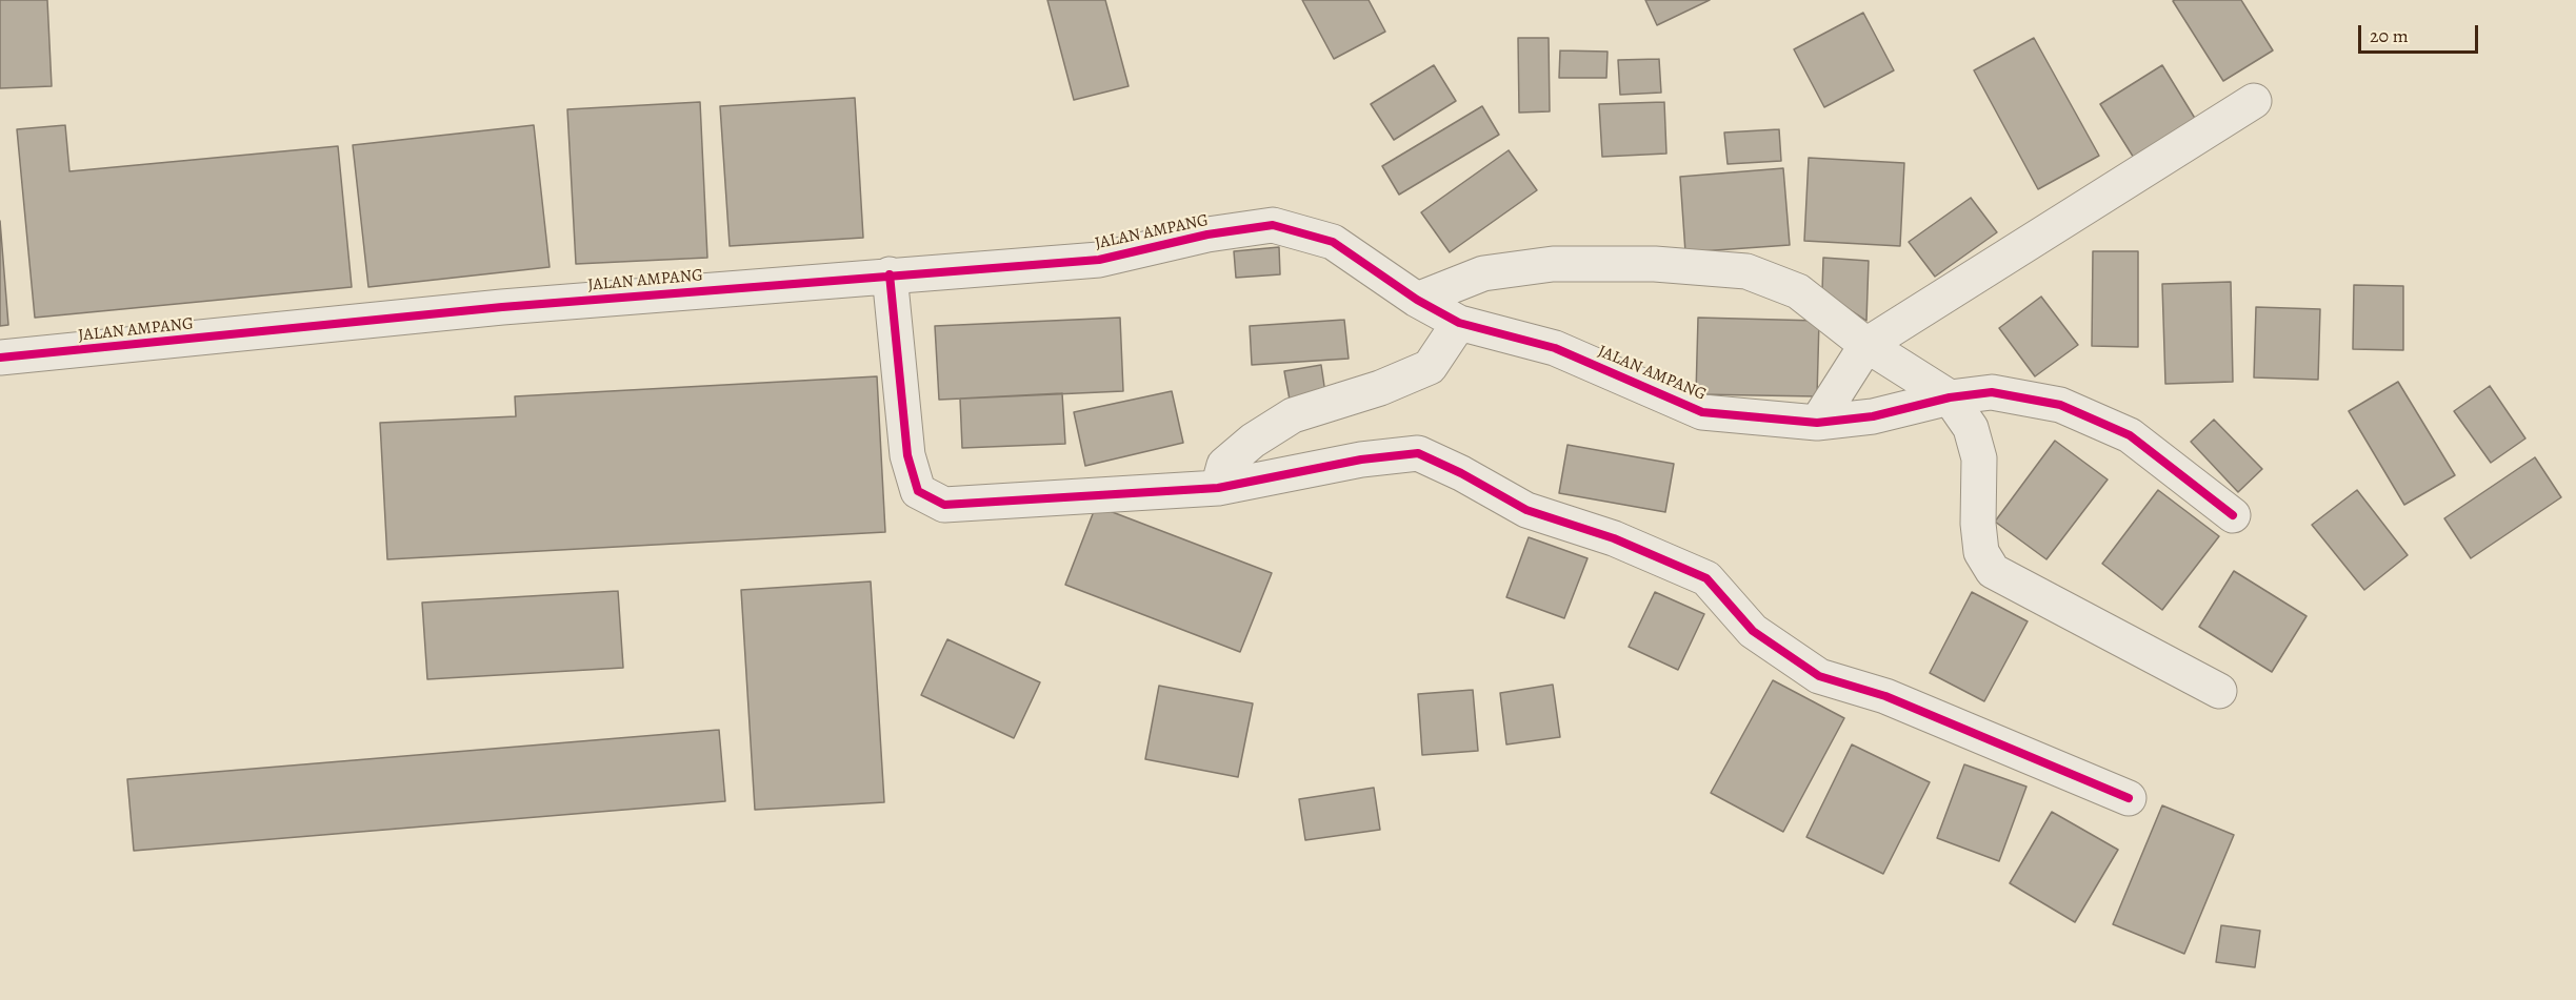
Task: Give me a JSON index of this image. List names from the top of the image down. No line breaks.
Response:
{"streets":{"street":["JALAN AMPANG"]},"scale_bar":"20 m"}
